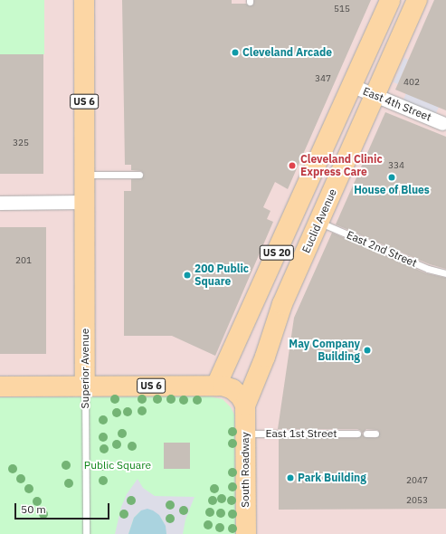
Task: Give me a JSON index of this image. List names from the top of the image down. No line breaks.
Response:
{"streets":{"main road":["US 6","Euclid Avenue","US 20","Superior Avenue","South Roadway"],"street":["East 4th Street"],"lane":["East 2nd Street","East 1st Street"]},"crossings":[["US 6","Euclid Avenue"],["US 6","US 20"],["US 6","Superior Avenue"],["US 6","South Roadway"],["East 4th Street","Euclid Avenue"],["East 4th Street","US 20"],["Euclid Avenue","East 2nd Street"],["Euclid Avenue","South Roadway"],["East 1st Street","South Roadway"]],"parks":["Public Square"],"places":["Cleveland Arcade","Cleveland Clinic Express Care","House of Blues","200 Public Square","May Company Building","Park Building"],"house_numbers":["515","347","402","325","334","201","2047","2053"],"scale_bar":"50 m"}
